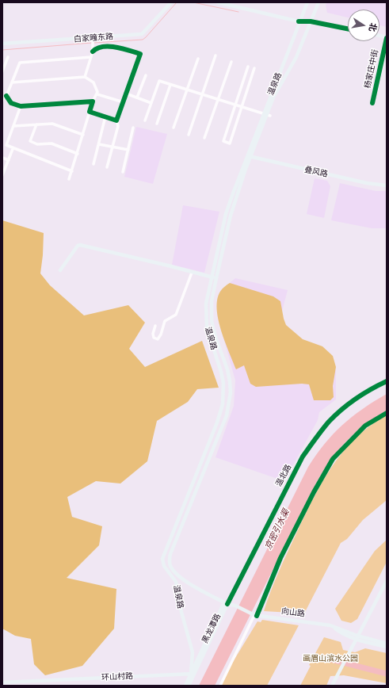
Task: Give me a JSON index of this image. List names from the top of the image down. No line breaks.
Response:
{"streets":{"main road":["白家疃东路","温泉路","叠风路","温北路","向山路","黑龙潭路","环山村路"],"street":["杨家庄中街"]},"crossings":[["温泉路","叠风路"],["温泉路","温北路"],["温泉路","向山路"],["温泉路","黑龙潭路"],["温泉路","环山村路"],["温北路","黑龙潭路"],["黑龙潭路","环山村路"]],"water":["京密引水渠"],"parks":["画眉山滨水公园"],"north":"right"}
